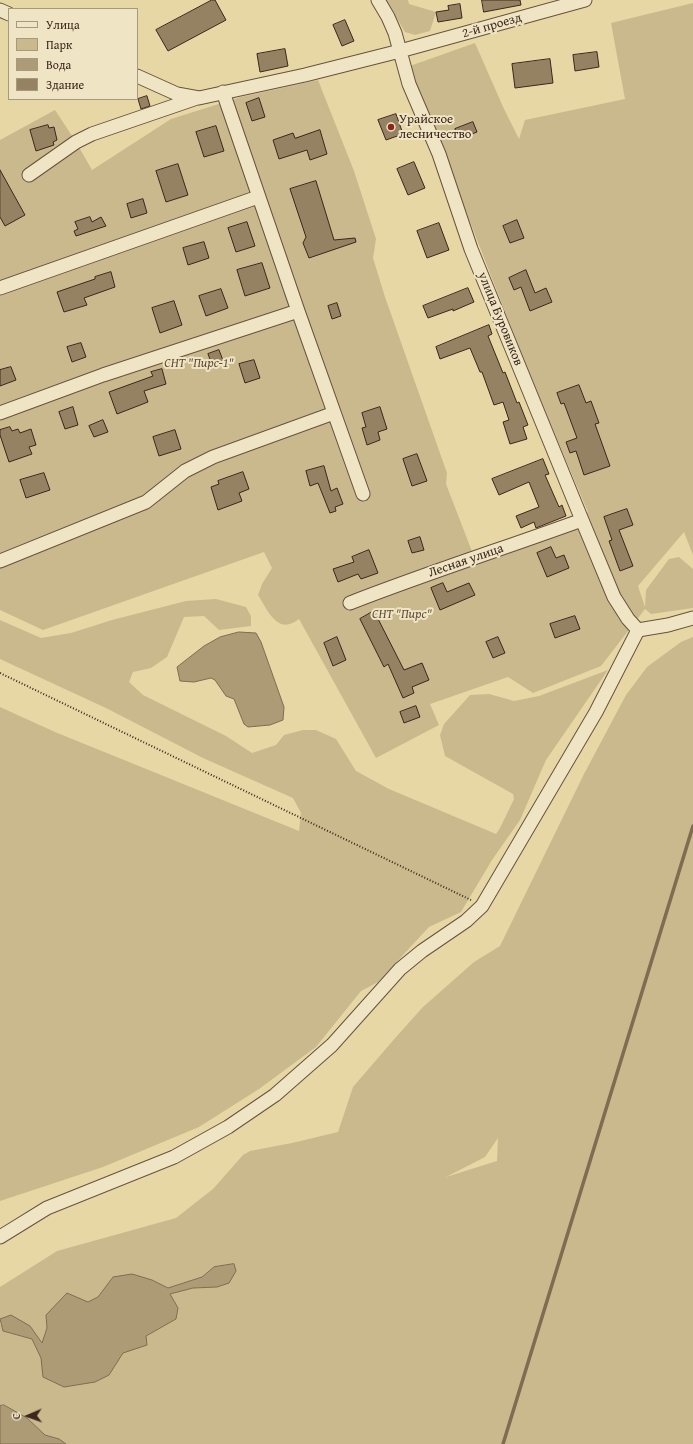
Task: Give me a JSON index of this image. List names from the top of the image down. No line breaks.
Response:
{"streets":{"street":["2-й проезд","улица Буровиков","Лесная улица"]},"crossings":[["2-й проезд","улица Буровиков"],["улица Буровиков","Лесная улица"]],"parks":["СНТ \"Пирс-1\"","СНТ \"Пирс\""],"places":["Урайское лесничество"],"legend":["Улица","Парк","Вода","Здание"],"north":"left"}
